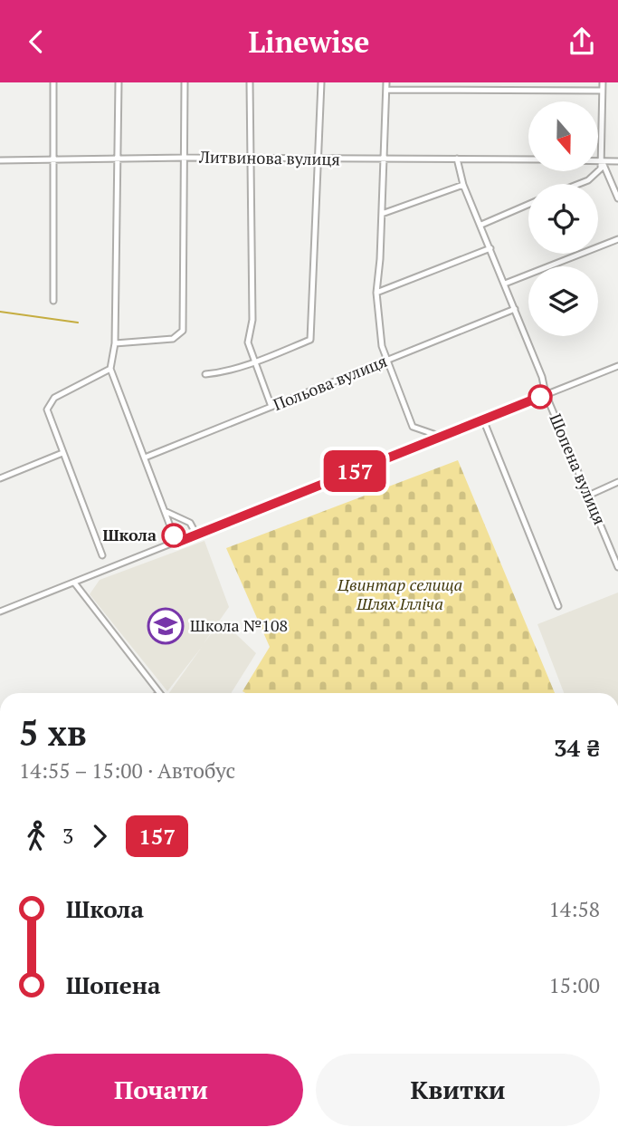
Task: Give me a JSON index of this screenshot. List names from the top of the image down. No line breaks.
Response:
{"streets":{"street":["Литвинова вулиця","Польова вулиця","Шопена вулиця"]},"crossings":[["Литвинова вулиця","Шопена вулиця"],["Польова вулиця","Шопена вулиця"]],"parks":["Цвинтар селища Шлях Ілліча"],"places":{"other":["Школа"],"school or university":["Школа №108"]},"lines":["bus line 157"],"north":"bottom","page":{"header":"Linewise","on_map":"157","heading":["5 хв","14:55 – 15:00 · Автобус","34 ₴"],"legs":["3","157"],"list":[{"name":"Школа","value":"14:58"},{"name":"Шопена","value":"15:00"}],"buttons":["Почати","Квитки"]}}
